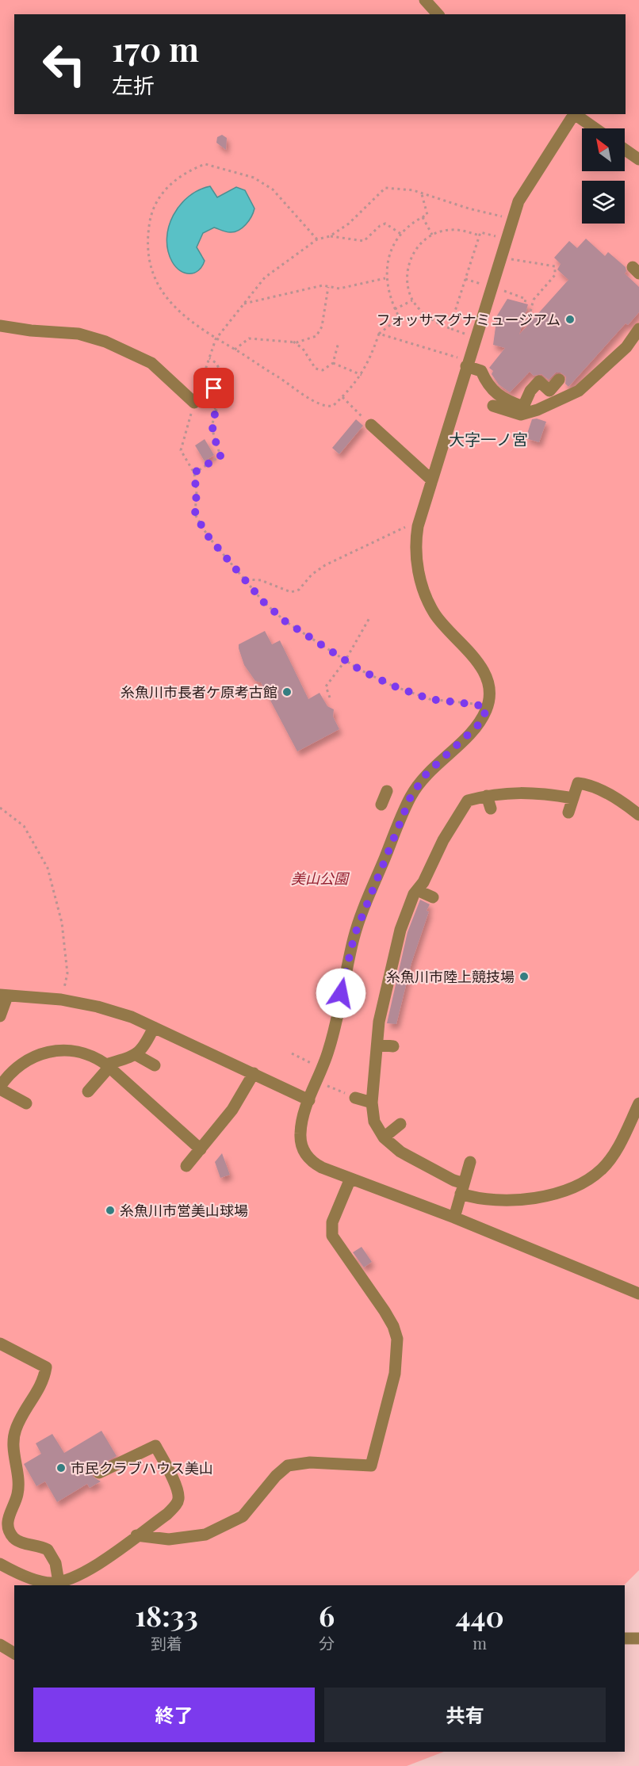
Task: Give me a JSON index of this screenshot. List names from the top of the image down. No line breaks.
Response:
{"districts":["大字一ノ宮"],"parks":["美山公園"],"places":["フォッサマグナミュージアム","糸魚川市長者ケ原考古館","糸魚川市陸上競技場","糸魚川市営美山球場","市民クラブハウス美山"],"north":"top left","page":{"turn":["170 m","左折"],"eta":["18:33","到着","6","分","440","m"],"buttons":["終了","共有"]}}
